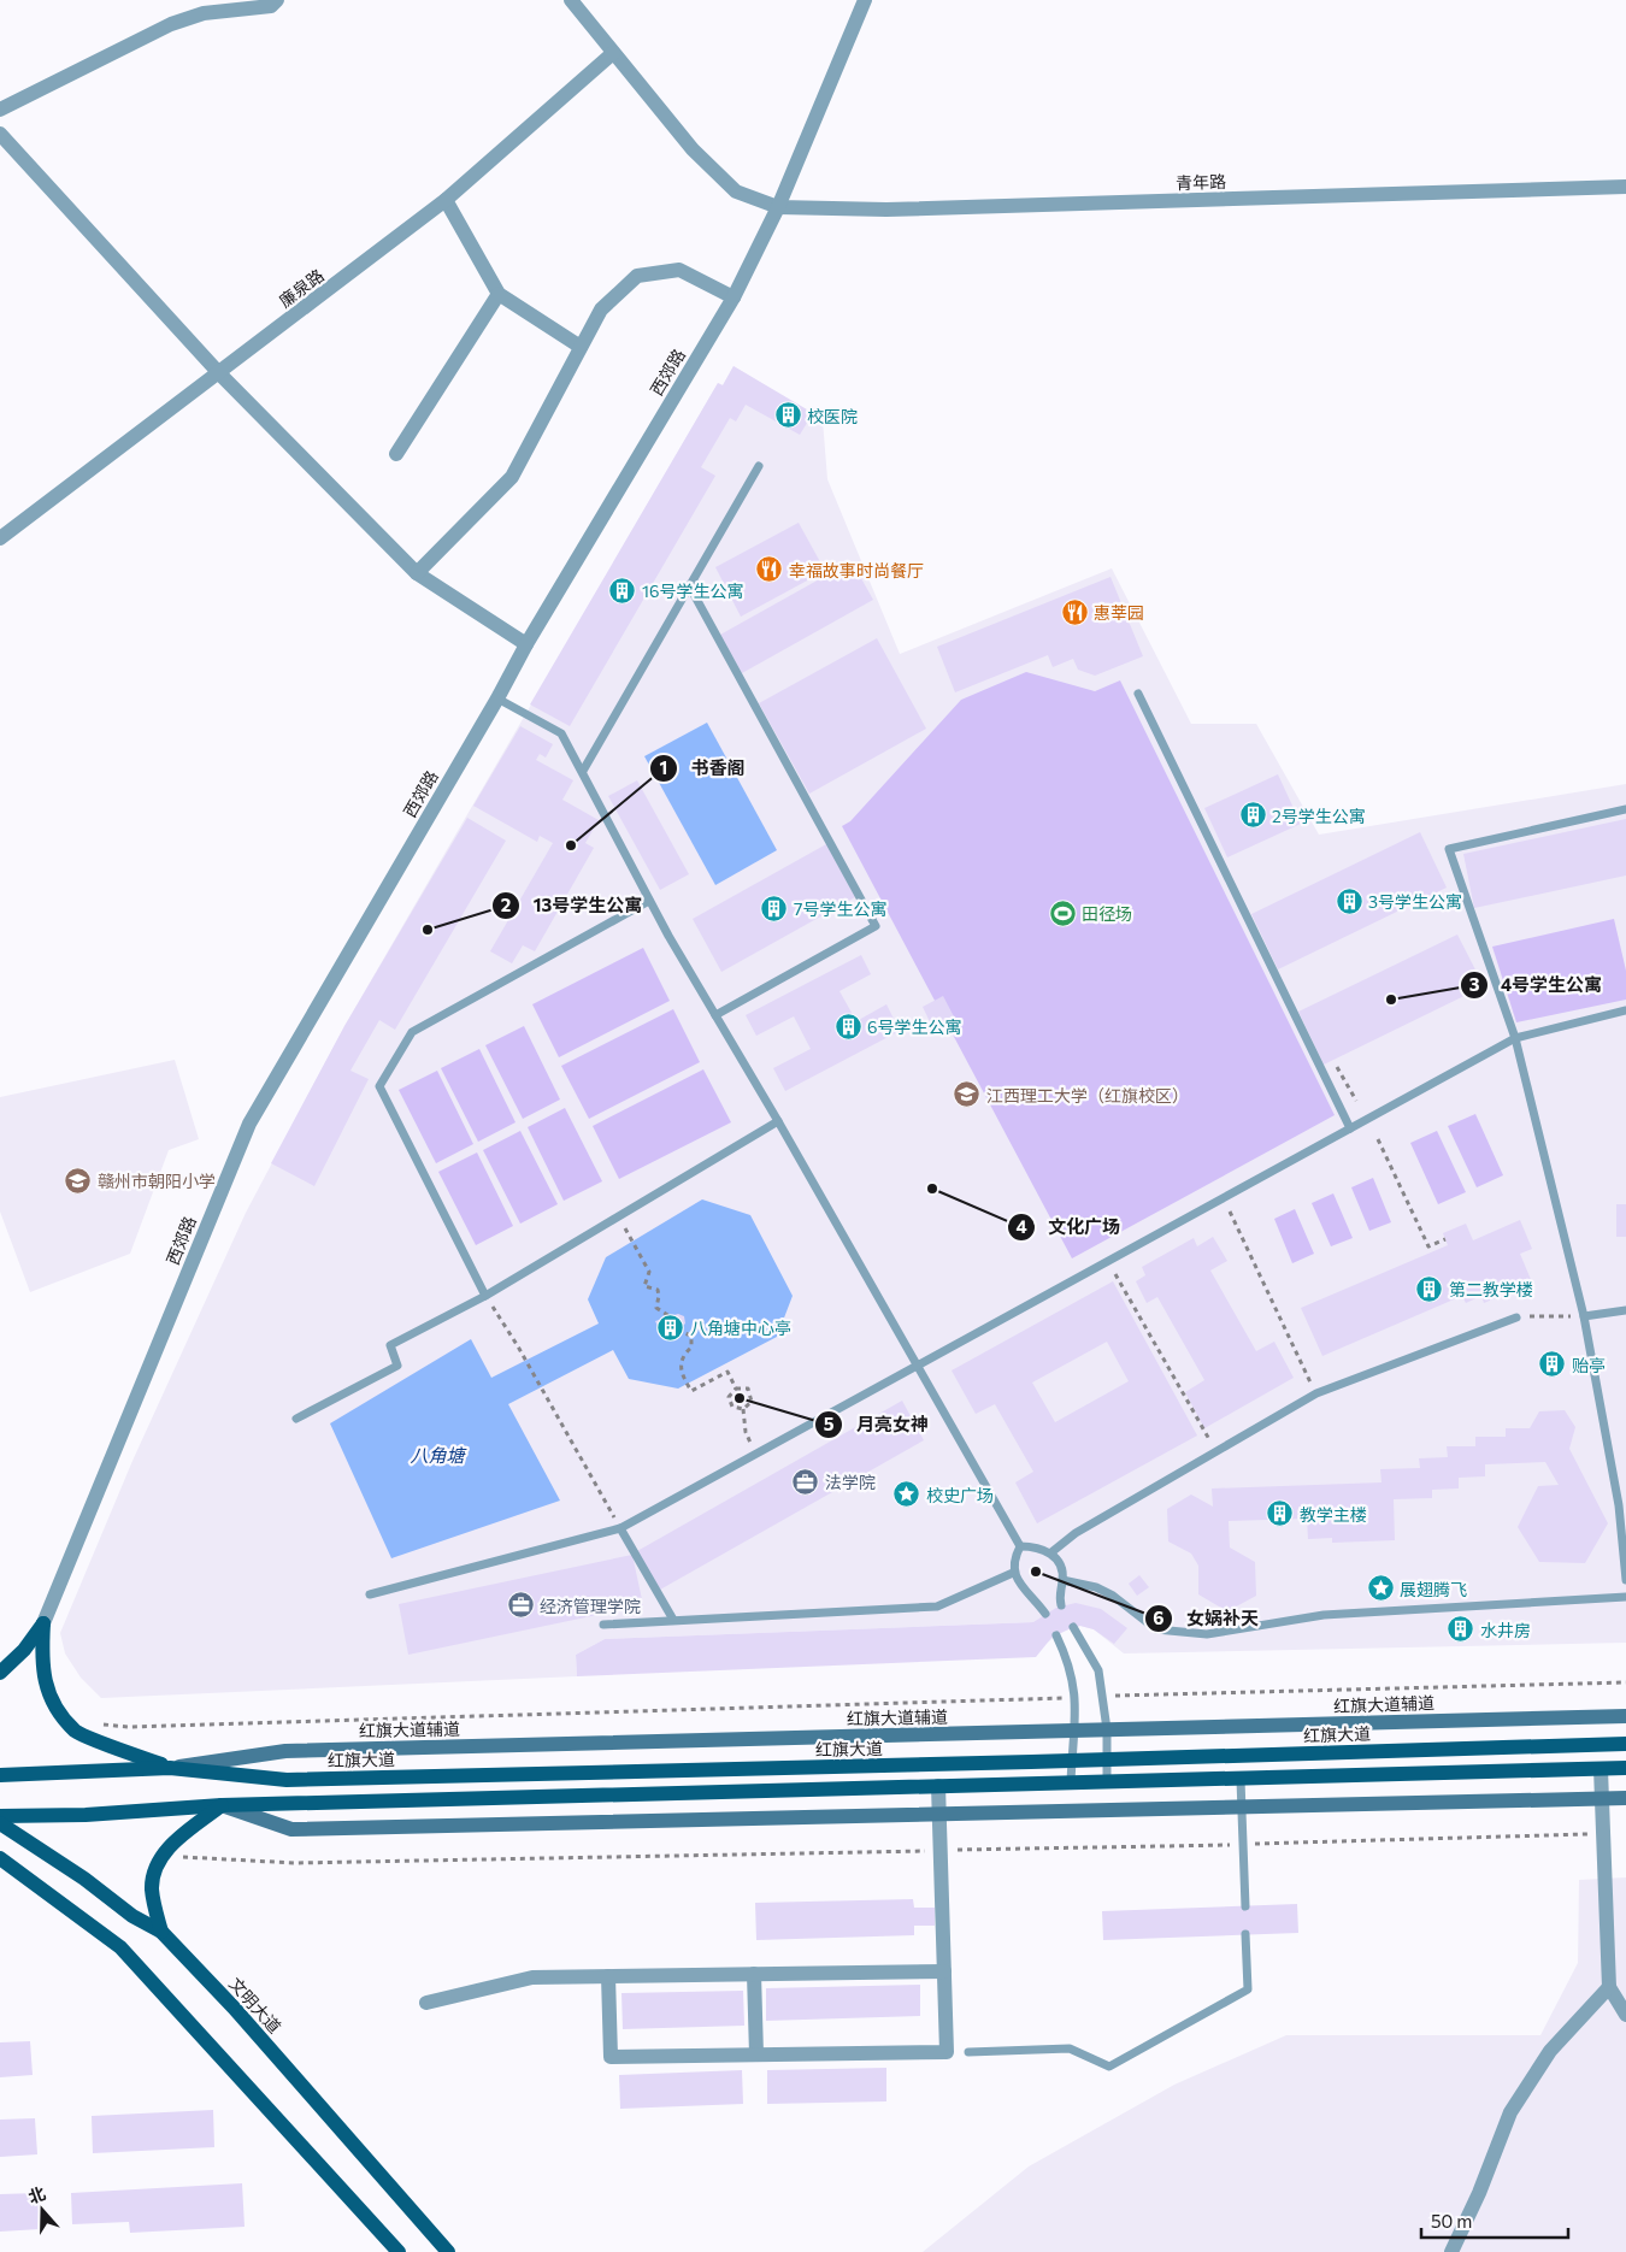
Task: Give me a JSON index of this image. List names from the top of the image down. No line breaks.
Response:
{"streets":{"main road":["红旗大道辅道","红旗大道","文明大道"],"street":["青年路","廉泉路","西郊路"]},"crossings":[["青年路","廉泉路"],["青年路","西郊路"],["红旗大道辅道","红旗大道"]],"water":["八角塘"],"places":{"building":["校医院","16号学生公寓","2号学生公寓","3号学生公寓","7号学生公寓","6号学生公寓","第二教学楼","八角塘中心亭","贻亭","教学主楼","水井房"],"restaurant":["幸福故事时尚餐厅","惠莘园"],"other":["书香阁","13号学生公寓","4号学生公寓","文化广场","月亮女神","女娲补天"],"sports":["田径场"],"school or university":["江西理工大学（红旗校区）","赣州市朝阳小学"],"office":["法学院","经济管理学院"],"place":["校史广场","展翅腾飞"]},"scale_bar":"50 m","north":"top"}
